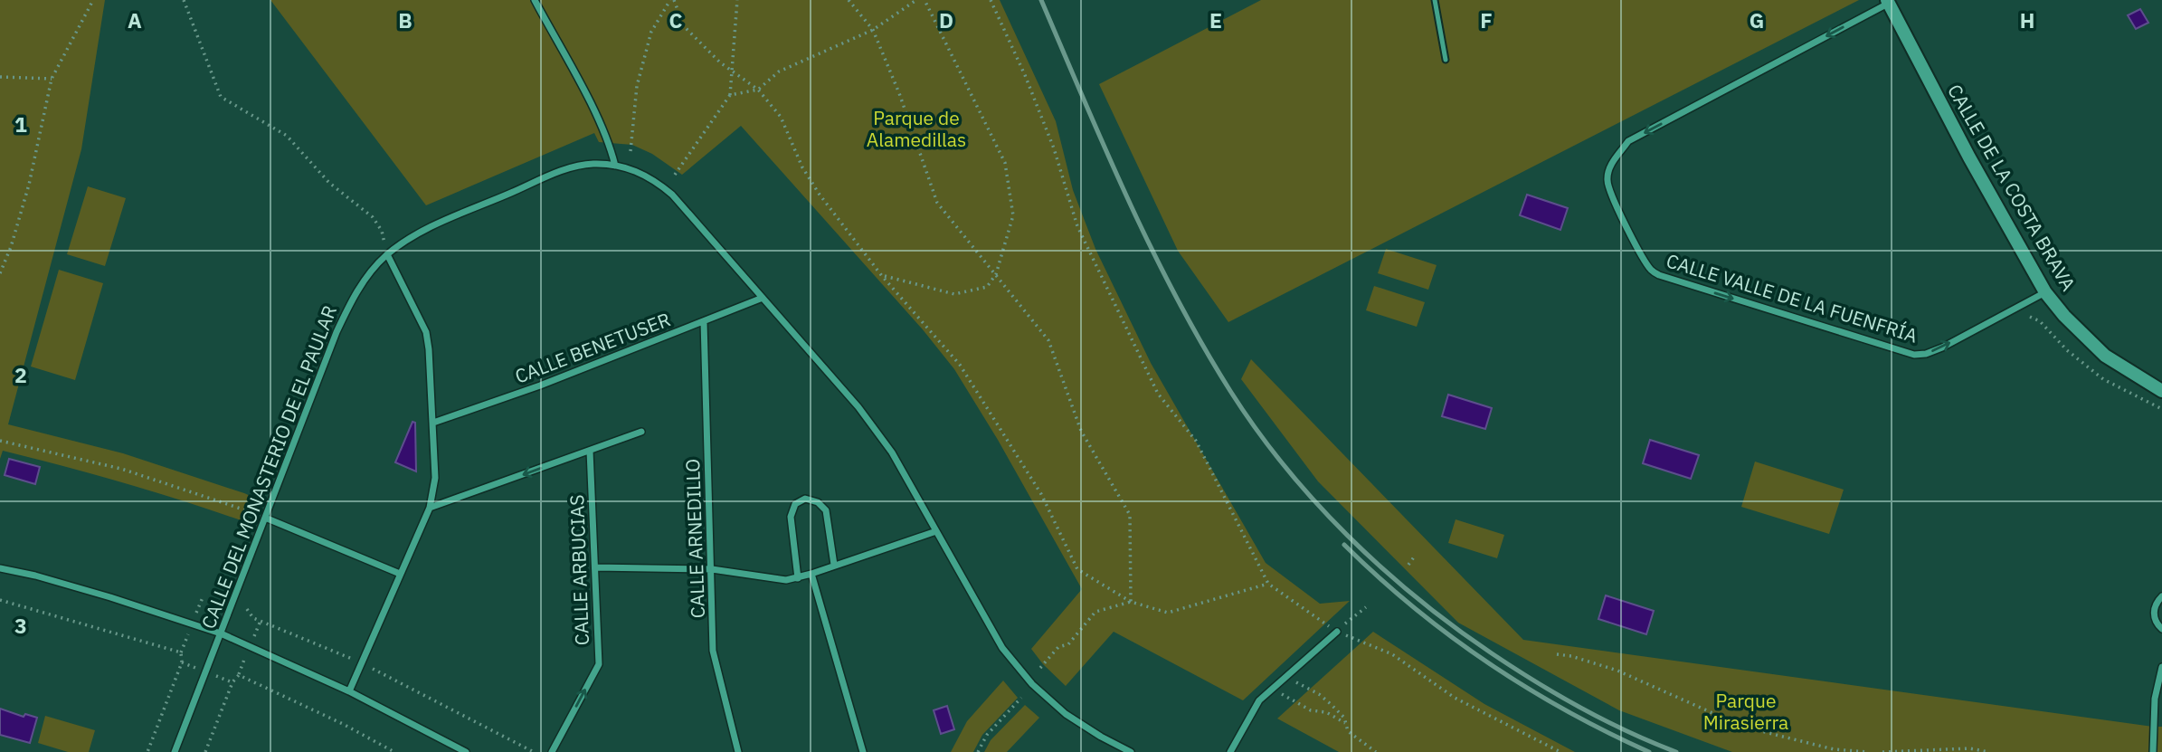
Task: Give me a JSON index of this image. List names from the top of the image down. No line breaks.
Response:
{"streets":{"street":["CALLE DE LA COSTA BRAVA","CALLE VALLE DE LA FUENFRÍA","CALLE BENETUSER","CALLE DEL MONASTERIO DE EL PAULAR","CALLE ARNEDILLO","CALLE ARBUCIAS"]},"crossings":[["CALLE DE LA COSTA BRAVA","CALLE VALLE DE LA FUENFRÍA"],["CALLE BENETUSER","CALLE DEL MONASTERIO DE EL PAULAR"],["CALLE BENETUSER","CALLE ARNEDILLO"]],"one_way":["CALLE ARBUCIAS"],"parks":["Parque de Alamedillas","Parque Mirasierra"],"grid":{"columns":["A","B","C","D","E","F","G","H"],"rows":["1","2","3"]}}
